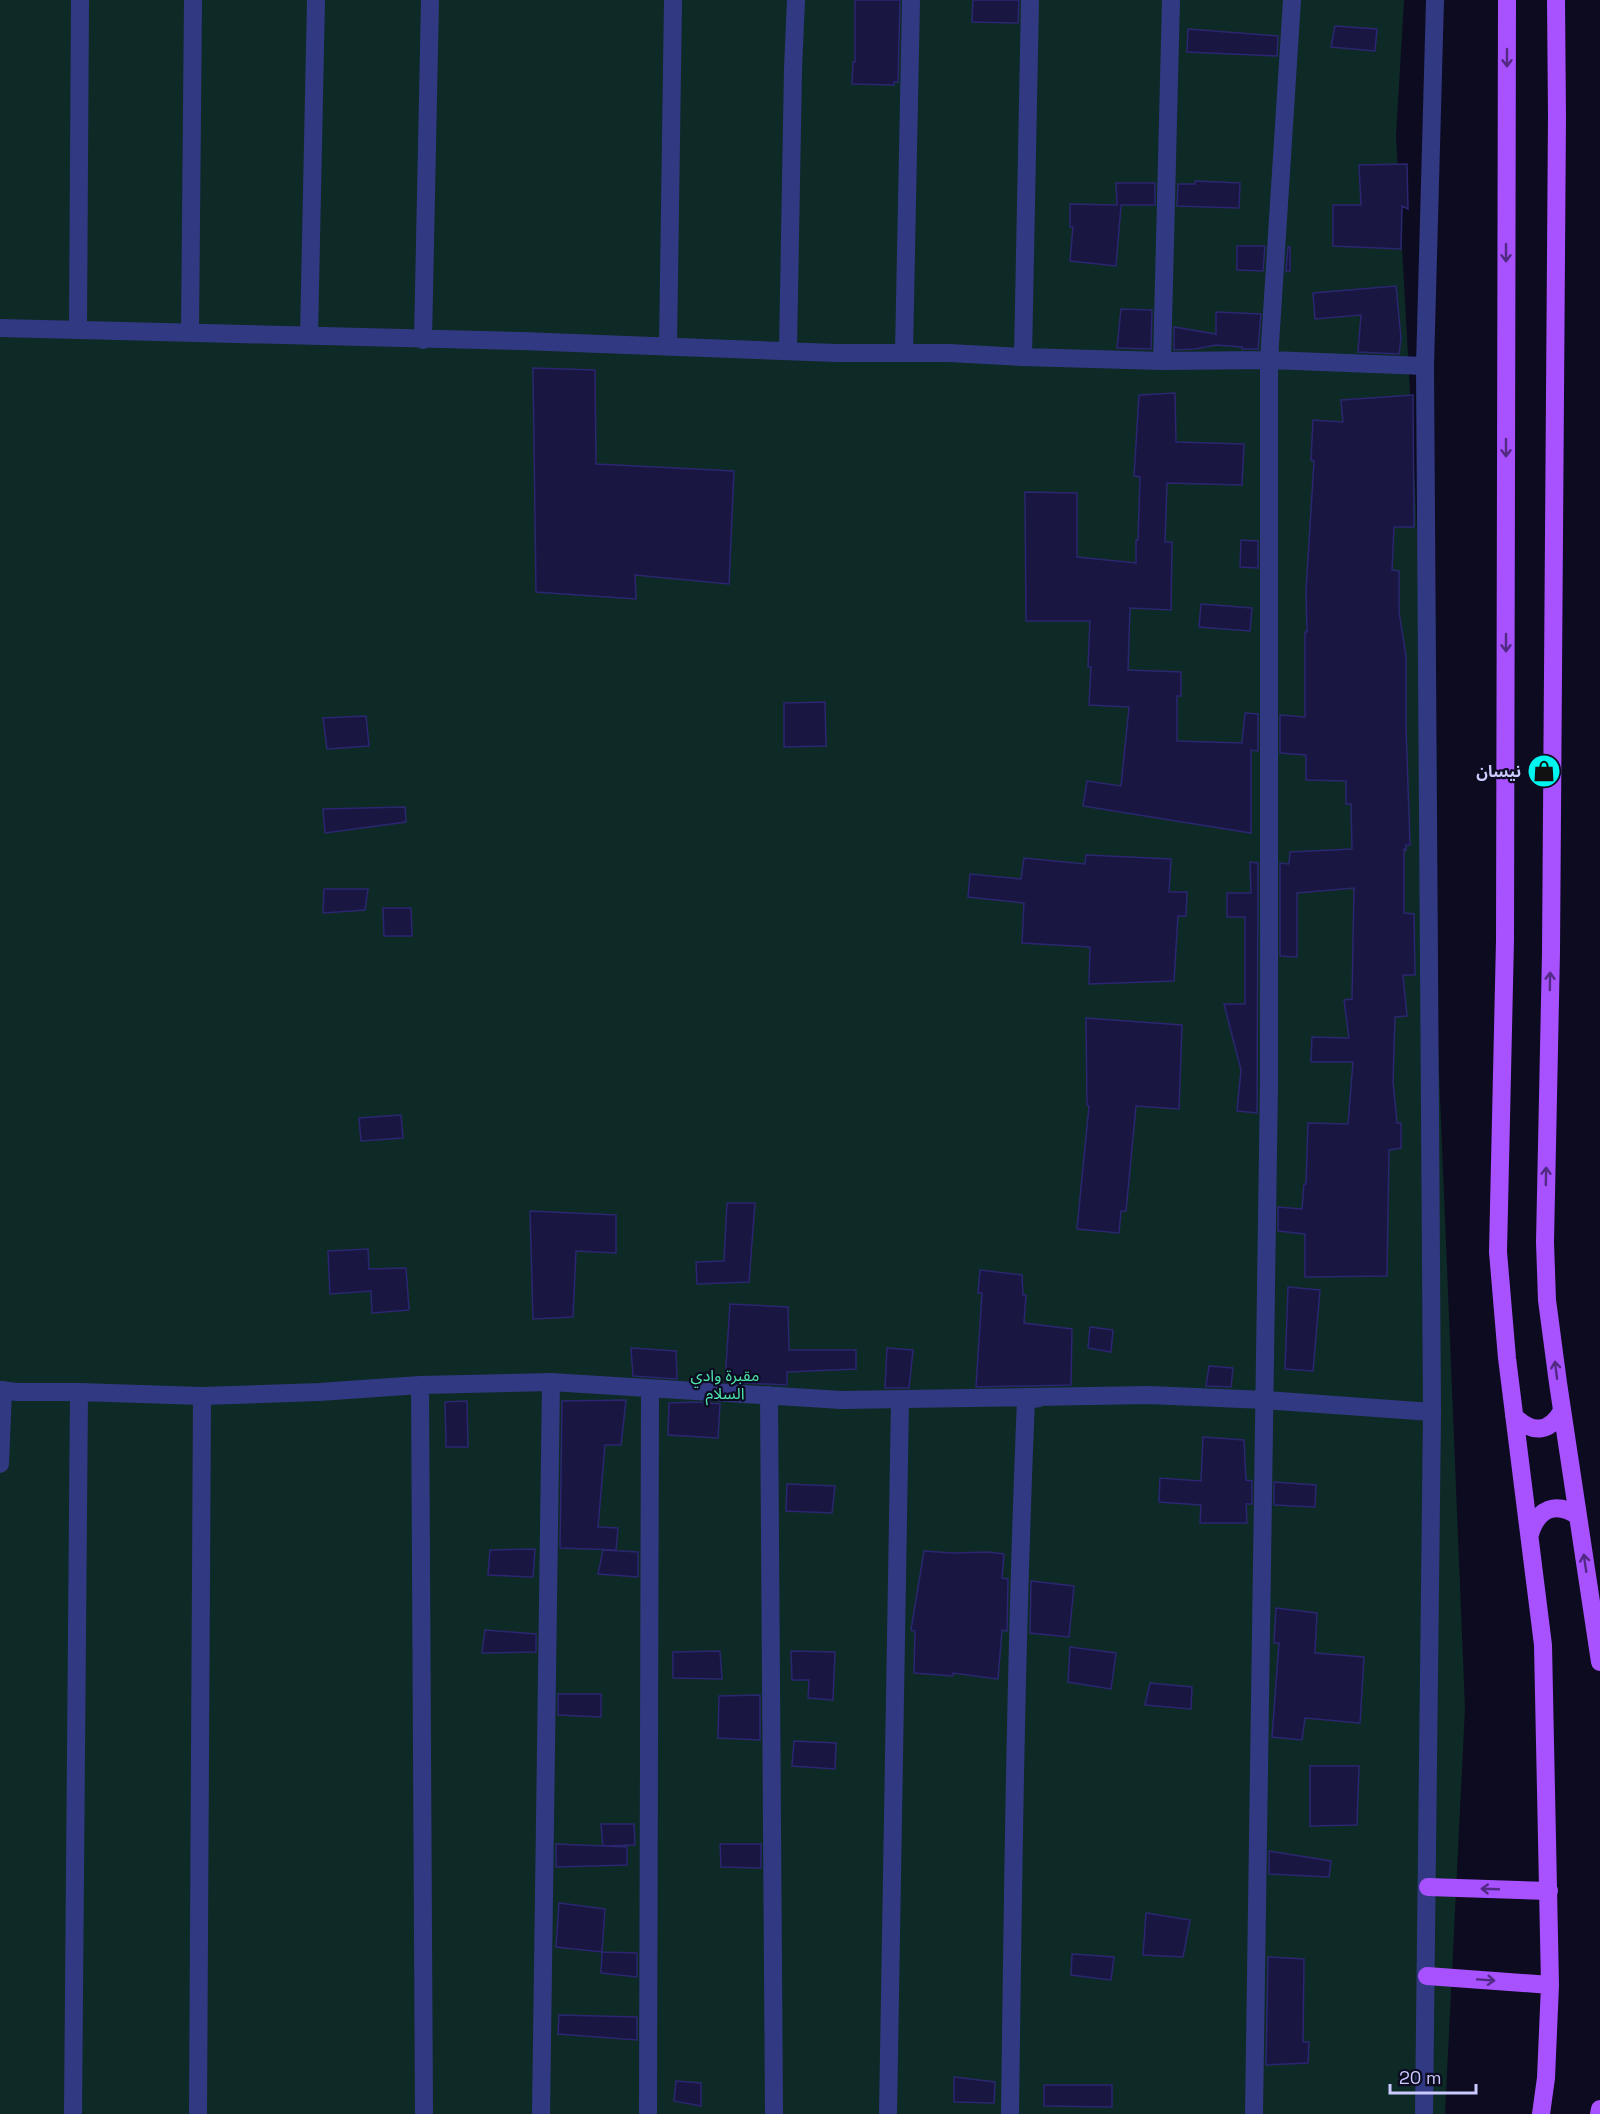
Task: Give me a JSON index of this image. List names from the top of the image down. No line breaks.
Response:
{"parks":["مقبرة وادي السلام"],"places":{"shop":["نيسان"]},"scale_bar":"20 m"}
